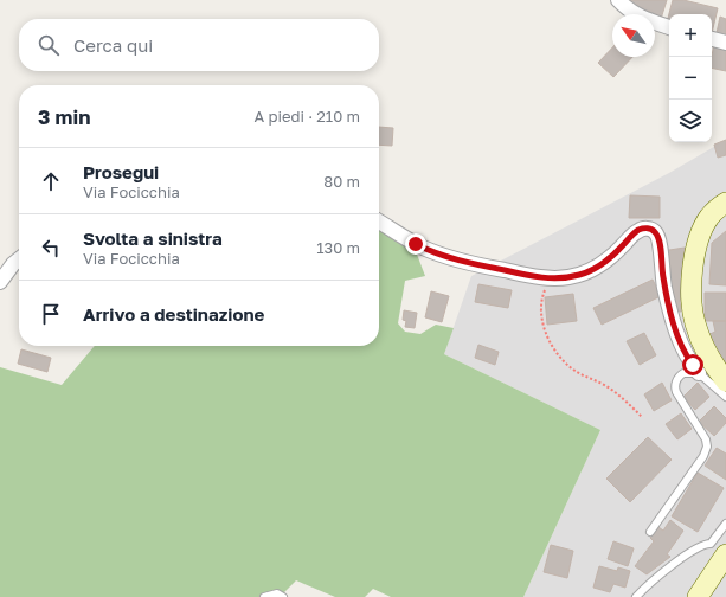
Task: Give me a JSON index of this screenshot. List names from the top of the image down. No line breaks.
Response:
{"north":"top left","page":{"map_buttons":["+","−"],"search":"Cerca qui","heading":["3 min","A piedi · 210 m"],"list":[["Prosegui","Via Focicchia","80 m"],["Svolta a sinistra","Via Focicchia","130 m"],"Arrivo a destinazione"]}}
